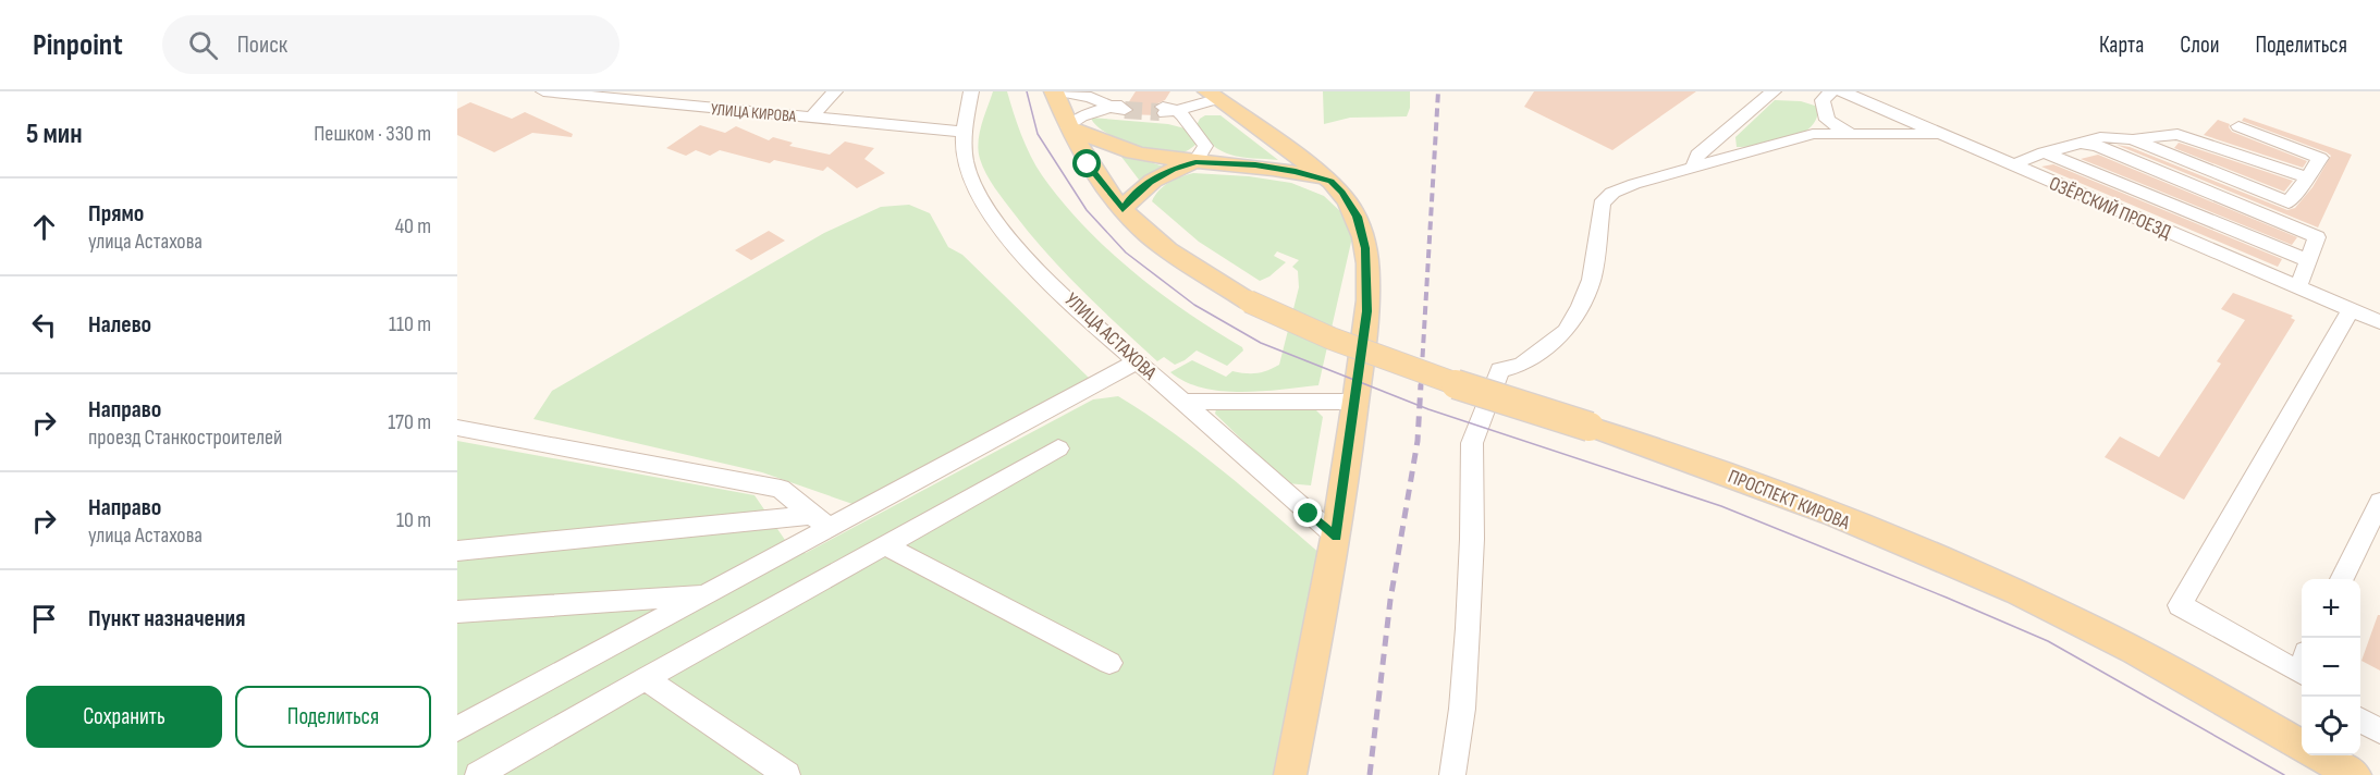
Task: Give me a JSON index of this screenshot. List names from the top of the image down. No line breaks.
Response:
{"streets":{"main road":["ПРОСПЕКТ КИРОВА"],"street":["УЛИЦА КИРОВА","ОЗЁРСКИЙ ПРОЕЗД","УЛИЦА АСТАХОВА"]},"crossings":[["УЛИЦА КИРОВА","УЛИЦА АСТАХОВА"]],"page":{"header":"Pinpoint","search":"Поиск","nav":["Карта","Слои","Поделиться"],"heading":["5 мин","Пешком · 330 m"],"list":[["Прямо","улица Астахова","40 m"],["Налево","110 m"],["Направо","проезд Станкостроителей","170 m"],["Направо","улица Астахова","10 m"],"Пункт назначения"],"map_buttons":["+","−"],"buttons":["Сохранить","Поделиться"]}}
